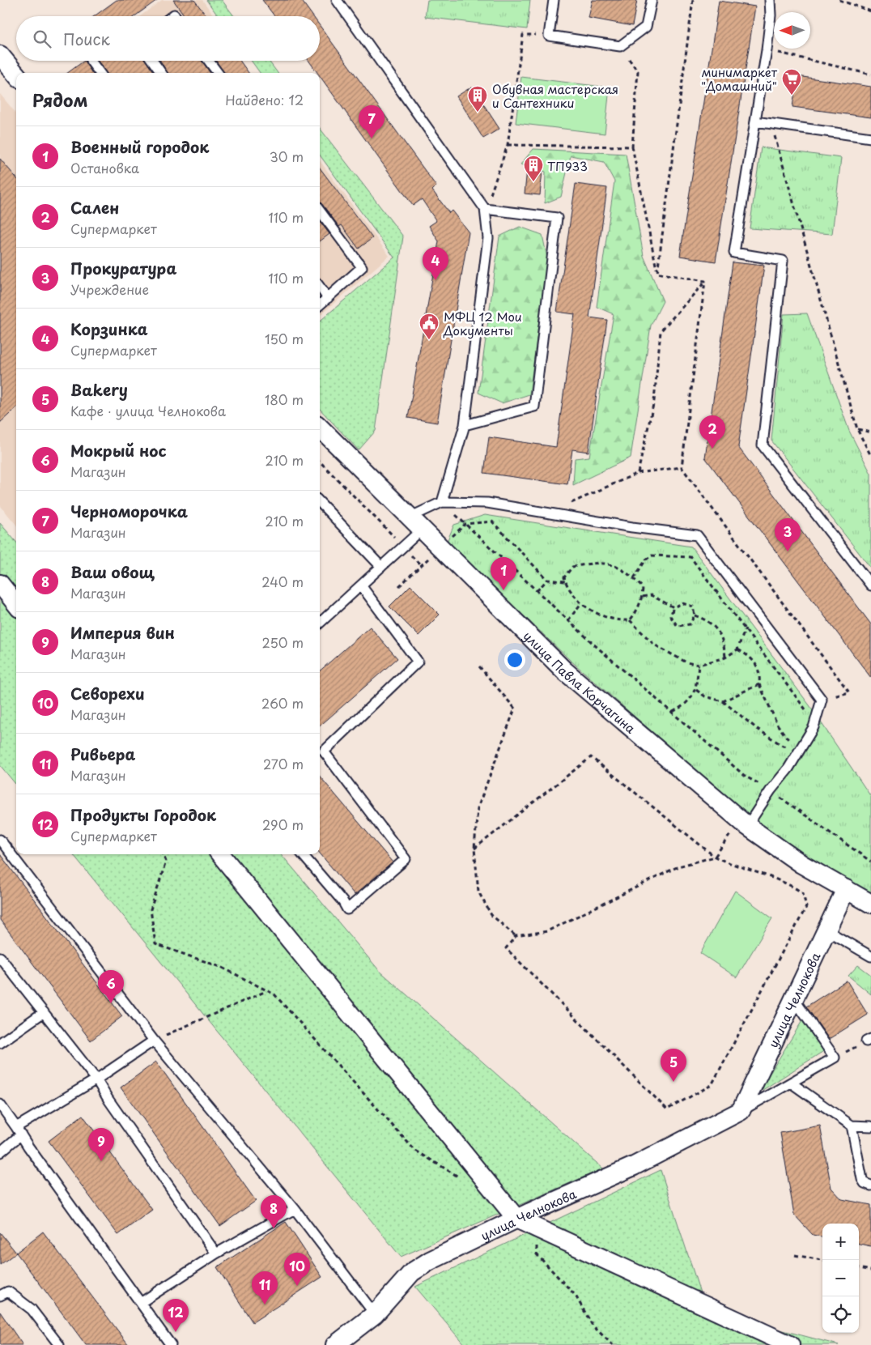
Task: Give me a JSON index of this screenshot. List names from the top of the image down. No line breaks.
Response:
{"streets":{"street":["улица Павла Корчагина","улица Челнокова"]},"crossings":[["улица Павла Корчагина","улица Челнокова"]],"places":{"supermarket":["минимаркет \"Домашний\""],"building":["Обувная мастерская и Сантехники","ТП933"],"public building":["МФЦ 12 Мои Документы"]},"north":"left","page":{"search":"Поиск","heading":["Рядом","Найдено: 12"],"pins":["7","4","2","3","1","6","5","9","8","10","11","12"],"list":[{"mark":"1","name":"Военный городок","note":"Остановка","value":"30 m"},{"mark":"2","name":"Сален","note":"Супермаркет","value":"110 m"},{"mark":"3","name":"Прокуратура","note":"Учреждение","value":"110 m"},{"mark":"4","name":"Корзинка","note":"Супермаркет","value":"150 m"},{"mark":"5","name":"Bakery","note":"Кафе · улица Челнокова","value":"180 m"},{"mark":"6","name":"Мокрый нос","note":"Магазин","value":"210 m"},{"mark":"7","name":"Черноморочка","note":"Магазин","value":"210 m"},{"mark":"8","name":"Ваш овощ","note":"Магазин","value":"240 m"},{"mark":"9","name":"Империя вин","note":"Магазин","value":"250 m"},{"mark":"10","name":"Севорехи","note":"Магазин","value":"260 m"},{"mark":"11","name":"Ривьера","note":"Магазин","value":"270 m"},{"mark":"12","name":"Продукты Городок","note":"Супермаркет","value":"290 m"}],"map_buttons":["+","−"]}}
